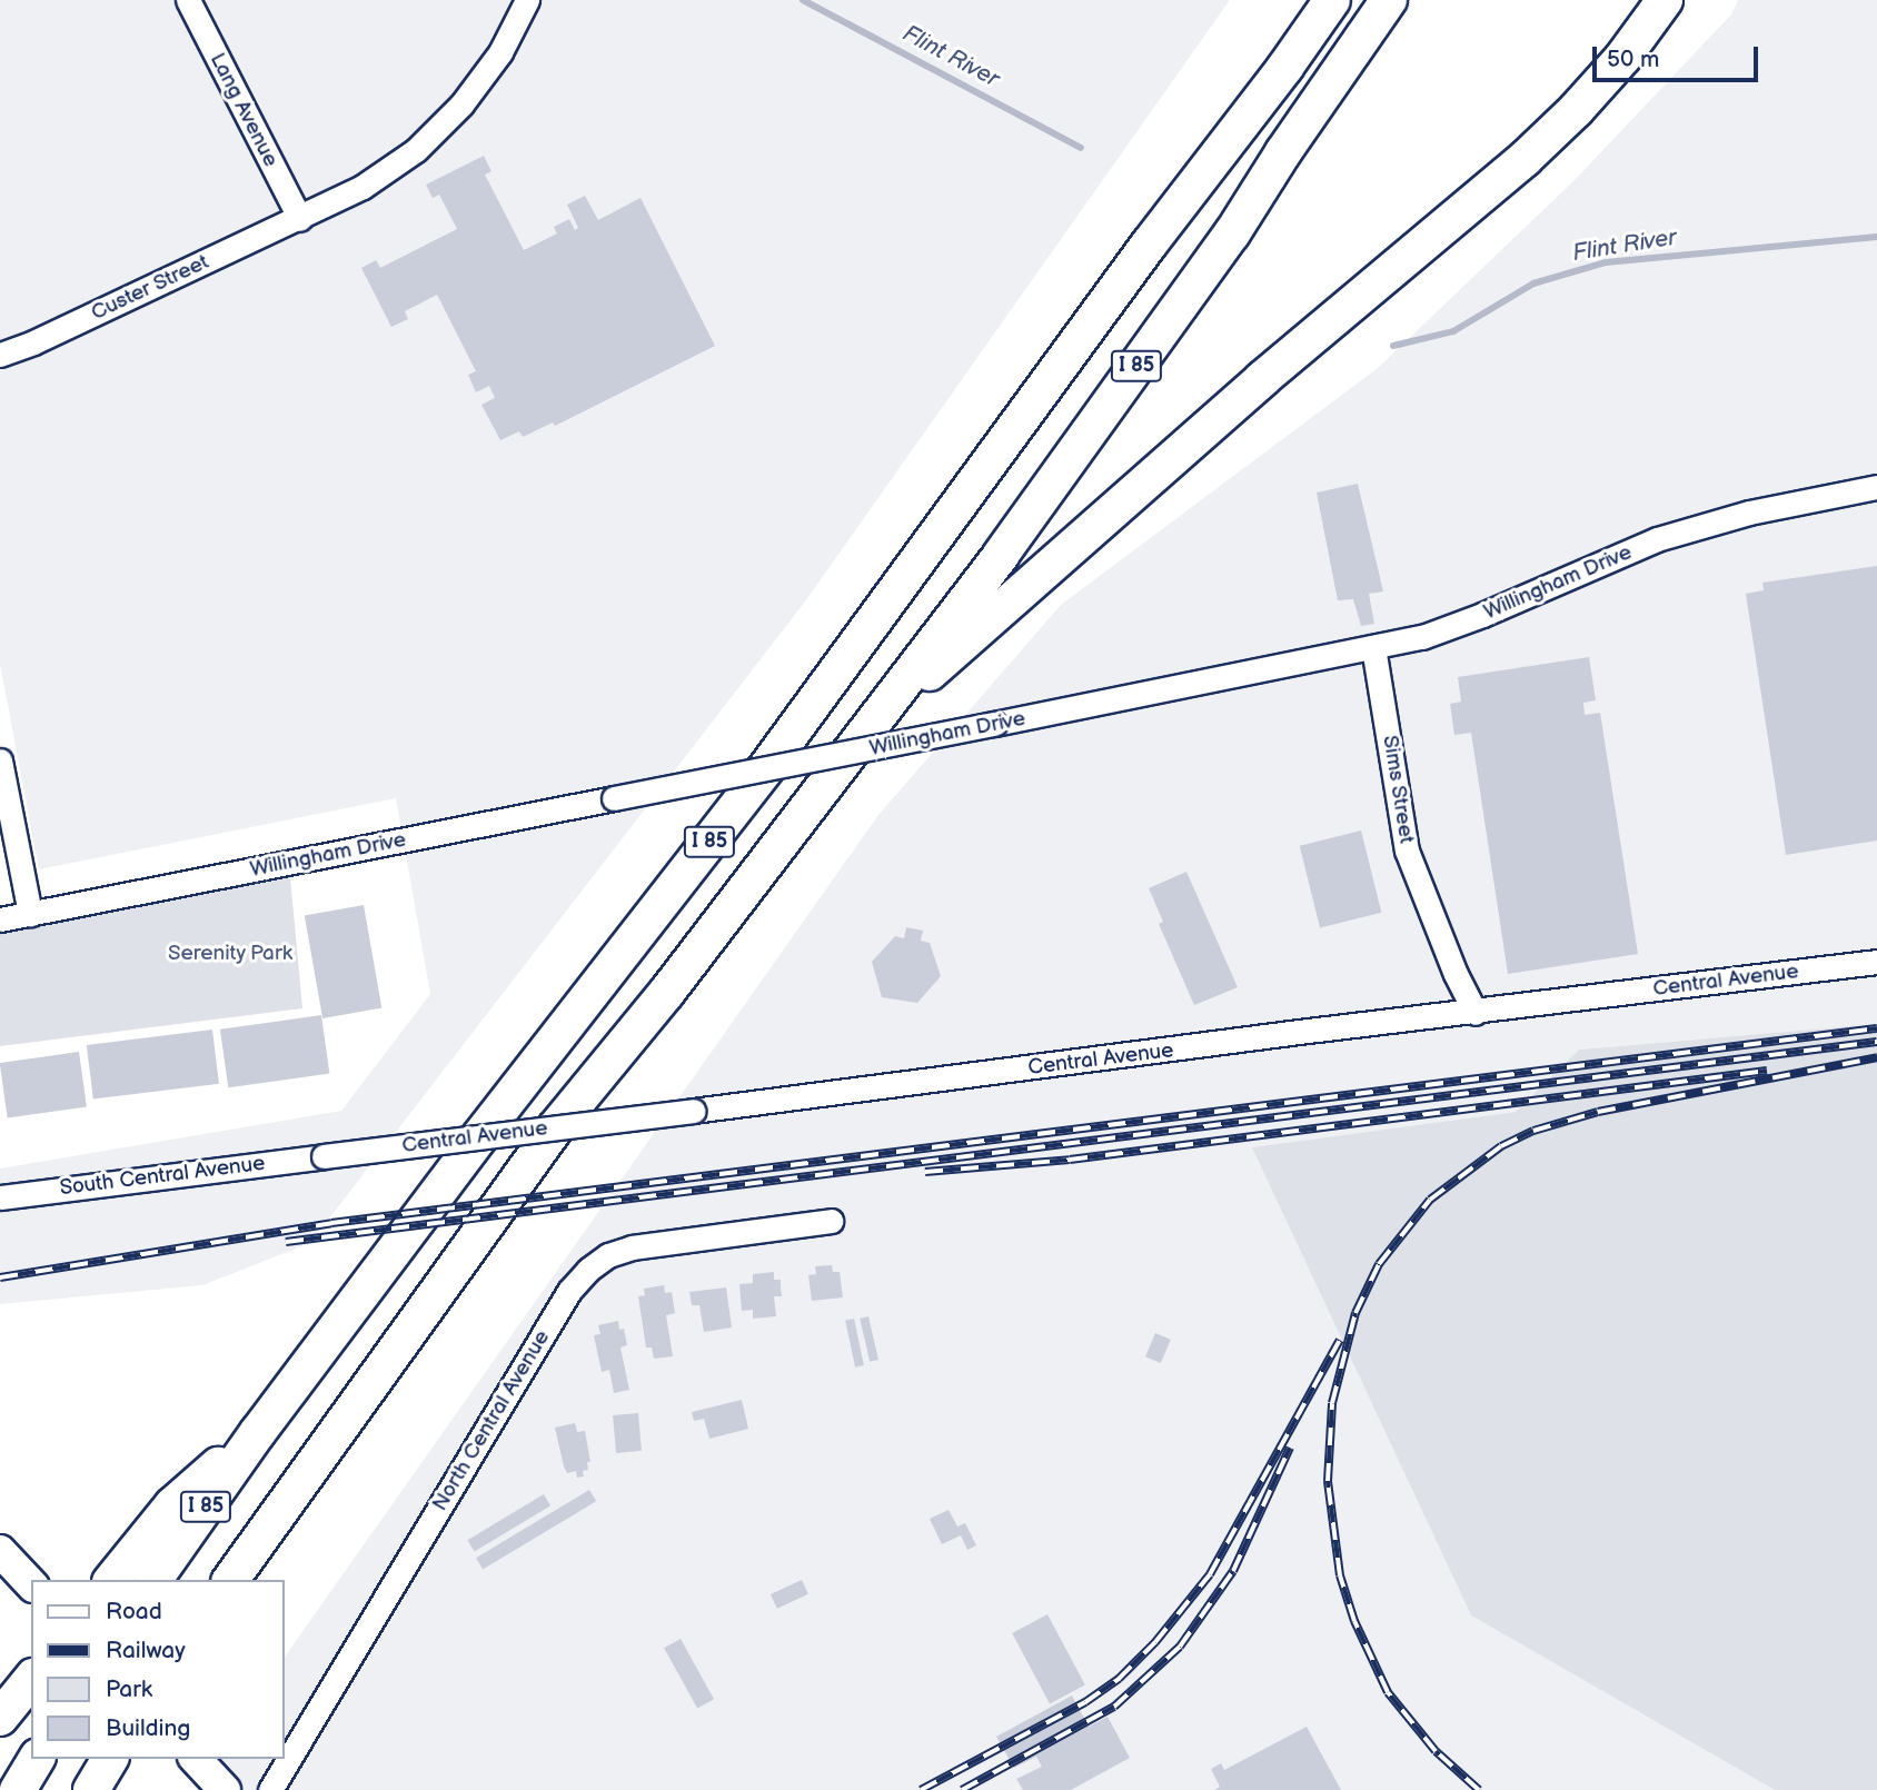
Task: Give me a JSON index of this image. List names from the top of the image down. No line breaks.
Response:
{"streets":{"highway":["I 85"],"street":["Lang Avenue","Custer Street","Willingham Drive","Sims Street","Central Avenue","South Central Avenue","North Central Avenue"]},"crossings":[["Lang Avenue","Custer Street"],["Willingham Drive","Sims Street"],["Sims Street","Central Avenue"],["Central Avenue","South Central Avenue"]],"water":["Flint River"],"parks":["Serenity Park"],"legend":["Road","Railway","Park","Building"],"scale_bar":"50 m"}
